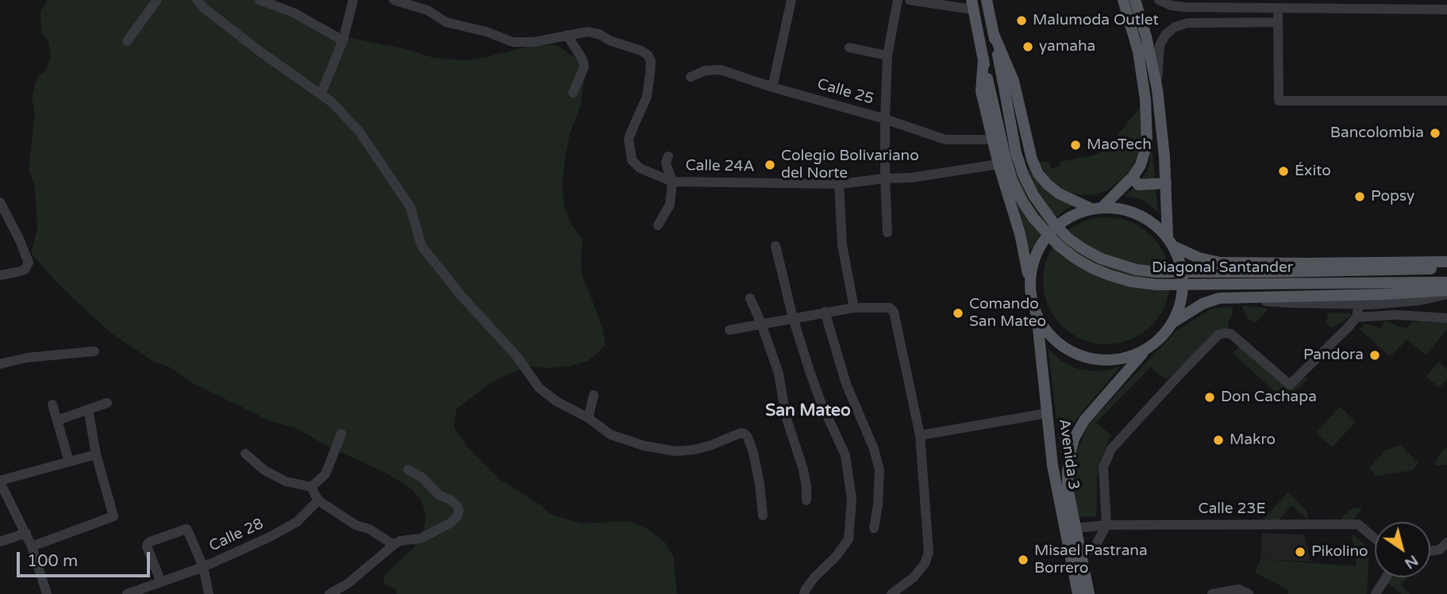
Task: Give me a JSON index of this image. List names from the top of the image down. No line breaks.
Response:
{"streets":{"main road":["Diagonal Santander","Avenida 3"],"street":["Calle 25","Calle 24A","Calle 23E","Calle 28"]},"crossings":[["Avenida 3","Calle 23E"]],"districts":["San Mateo"],"places":["Malumoda Outlet","yamaha","Bancolombia","MaoTech","Colegio Bolivariano del Norte","Éxito","Popsy","Comando San Mateo","Pandora","Don Cachapa","Makro","Pikolino","Misael Pastrana Borrero"],"scale_bar":"100 m","north":"bottom right"}
